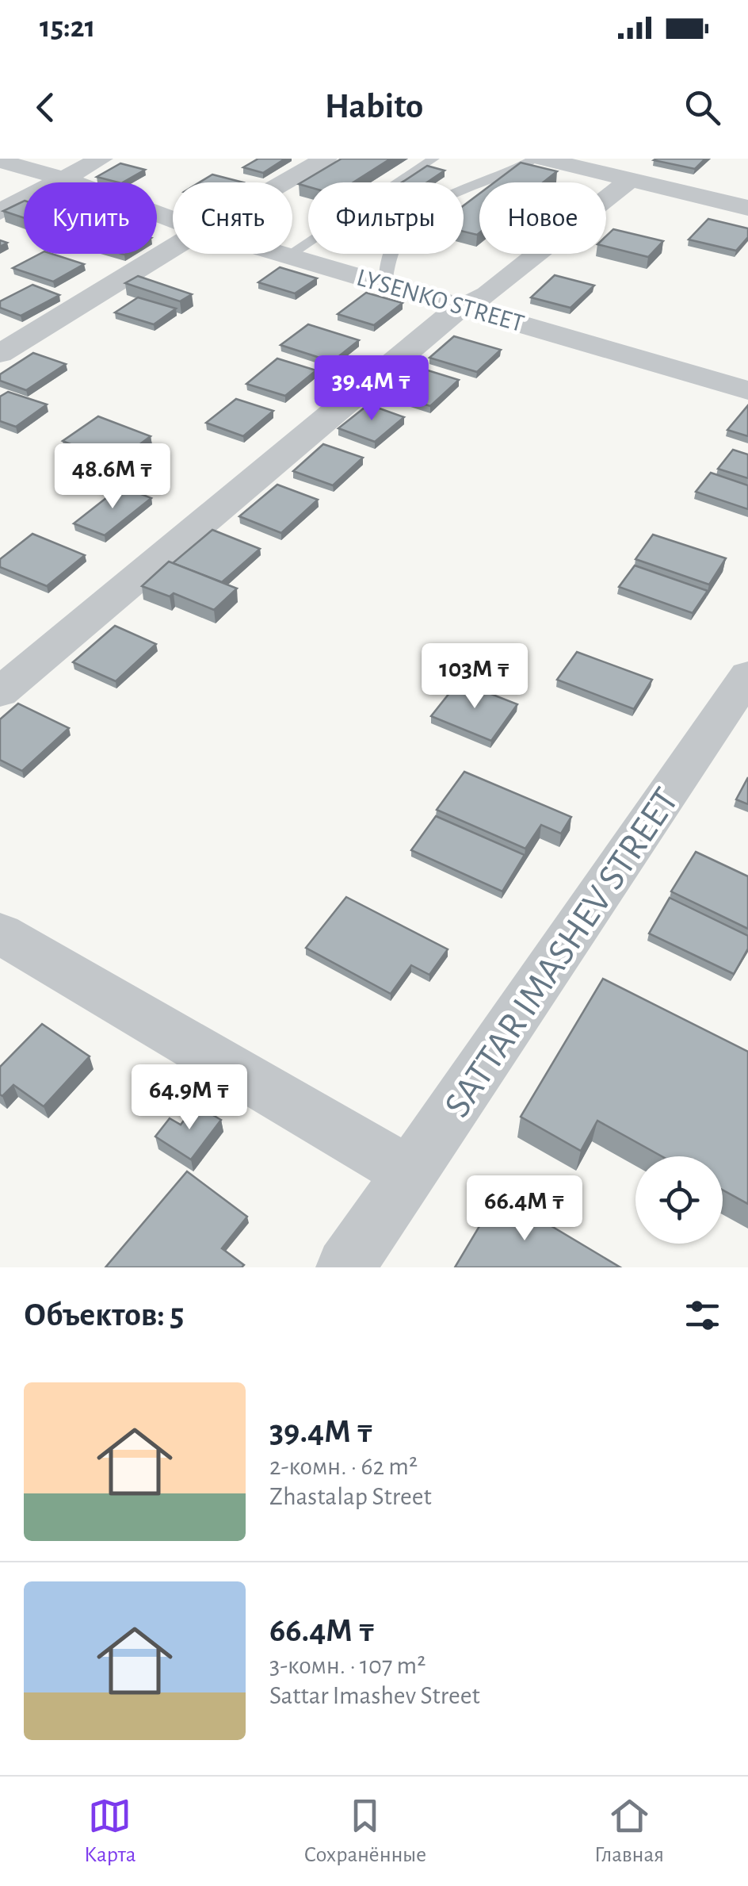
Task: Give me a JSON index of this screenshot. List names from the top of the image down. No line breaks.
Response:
{"streets":{"street":["LYSENKO STREET","SATTAR IMASHEV STREET"]},"page":{"status":"15:21","header":"Habito","chip":["Купить","Снять","Фильтры","Новое"],"price":["39.4M ₸","48.6M ₸","103M ₸","64.9M ₸","66.4M ₸"],"heading":"Объектов: 5","list":[{"name":"39.4M ₸","note":"2-комн. · 62 m² · Zhastalap Street"},{"name":"66.4M ₸","note":"3-комн. · 107 m² · Sattar Imashev Street"}],"tabs":["Карта","Сохранённые","Главная"]}}
